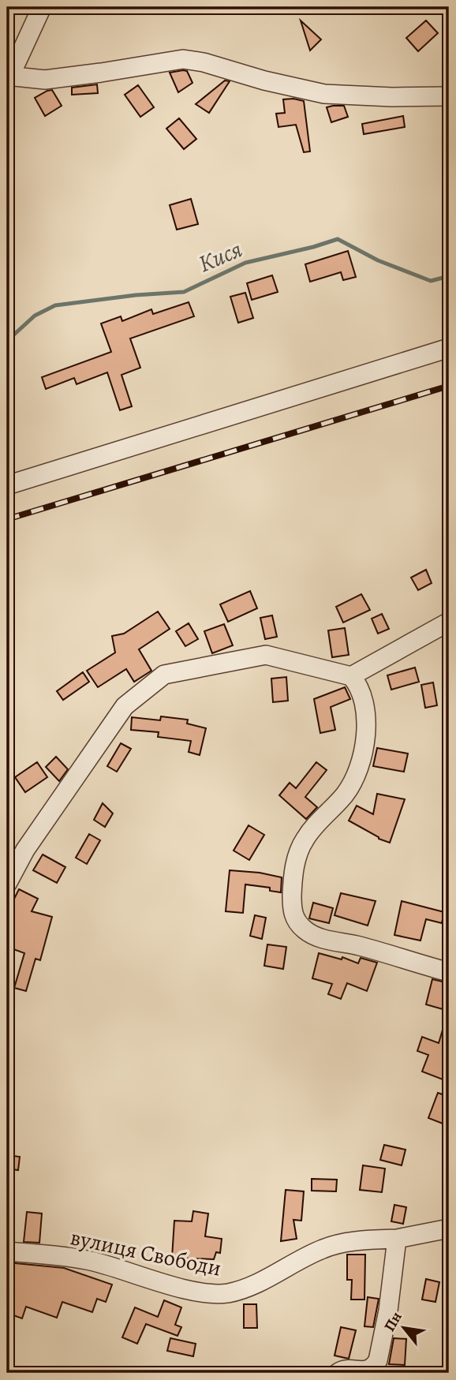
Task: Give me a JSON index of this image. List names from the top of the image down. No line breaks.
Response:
{"streets":{"street":["вулиця Свободи"]},"water":["Кися"],"north":"top left"}
